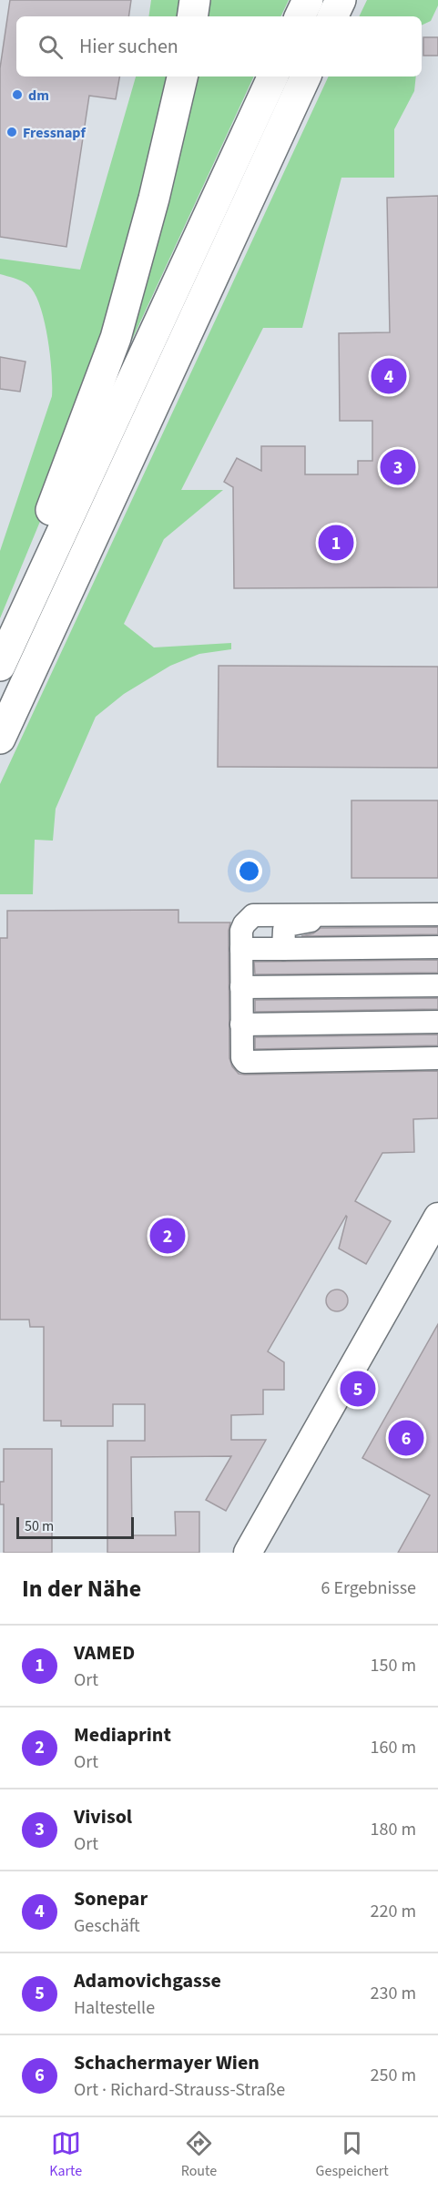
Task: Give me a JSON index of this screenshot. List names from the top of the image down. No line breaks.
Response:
{"places":["dm","Fressnapf"],"scale_bar":"50 m","page":{"search":"Hier suchen","pins":["4","3","1","2","5","6"],"scale":"50 m","heading":["In der Nähe","6 Ergebnisse"],"list":[{"mark":"1","name":"VAMED","note":"Ort","value":"150 m"},{"mark":"2","name":"Mediaprint","note":"Ort","value":"160 m"},{"mark":"3","name":"Vivisol","note":"Ort","value":"180 m"},{"mark":"4","name":"Sonepar","note":"Geschäft","value":"220 m"},{"mark":"5","name":"Adamovichgasse","note":"Haltestelle","value":"230 m"},{"mark":"6","name":"Schachermayer Wien","note":"Ort · Richard-Strauss-Straße","value":"250 m"}],"nav":["Karte","Route","Gespeichert"]}}
